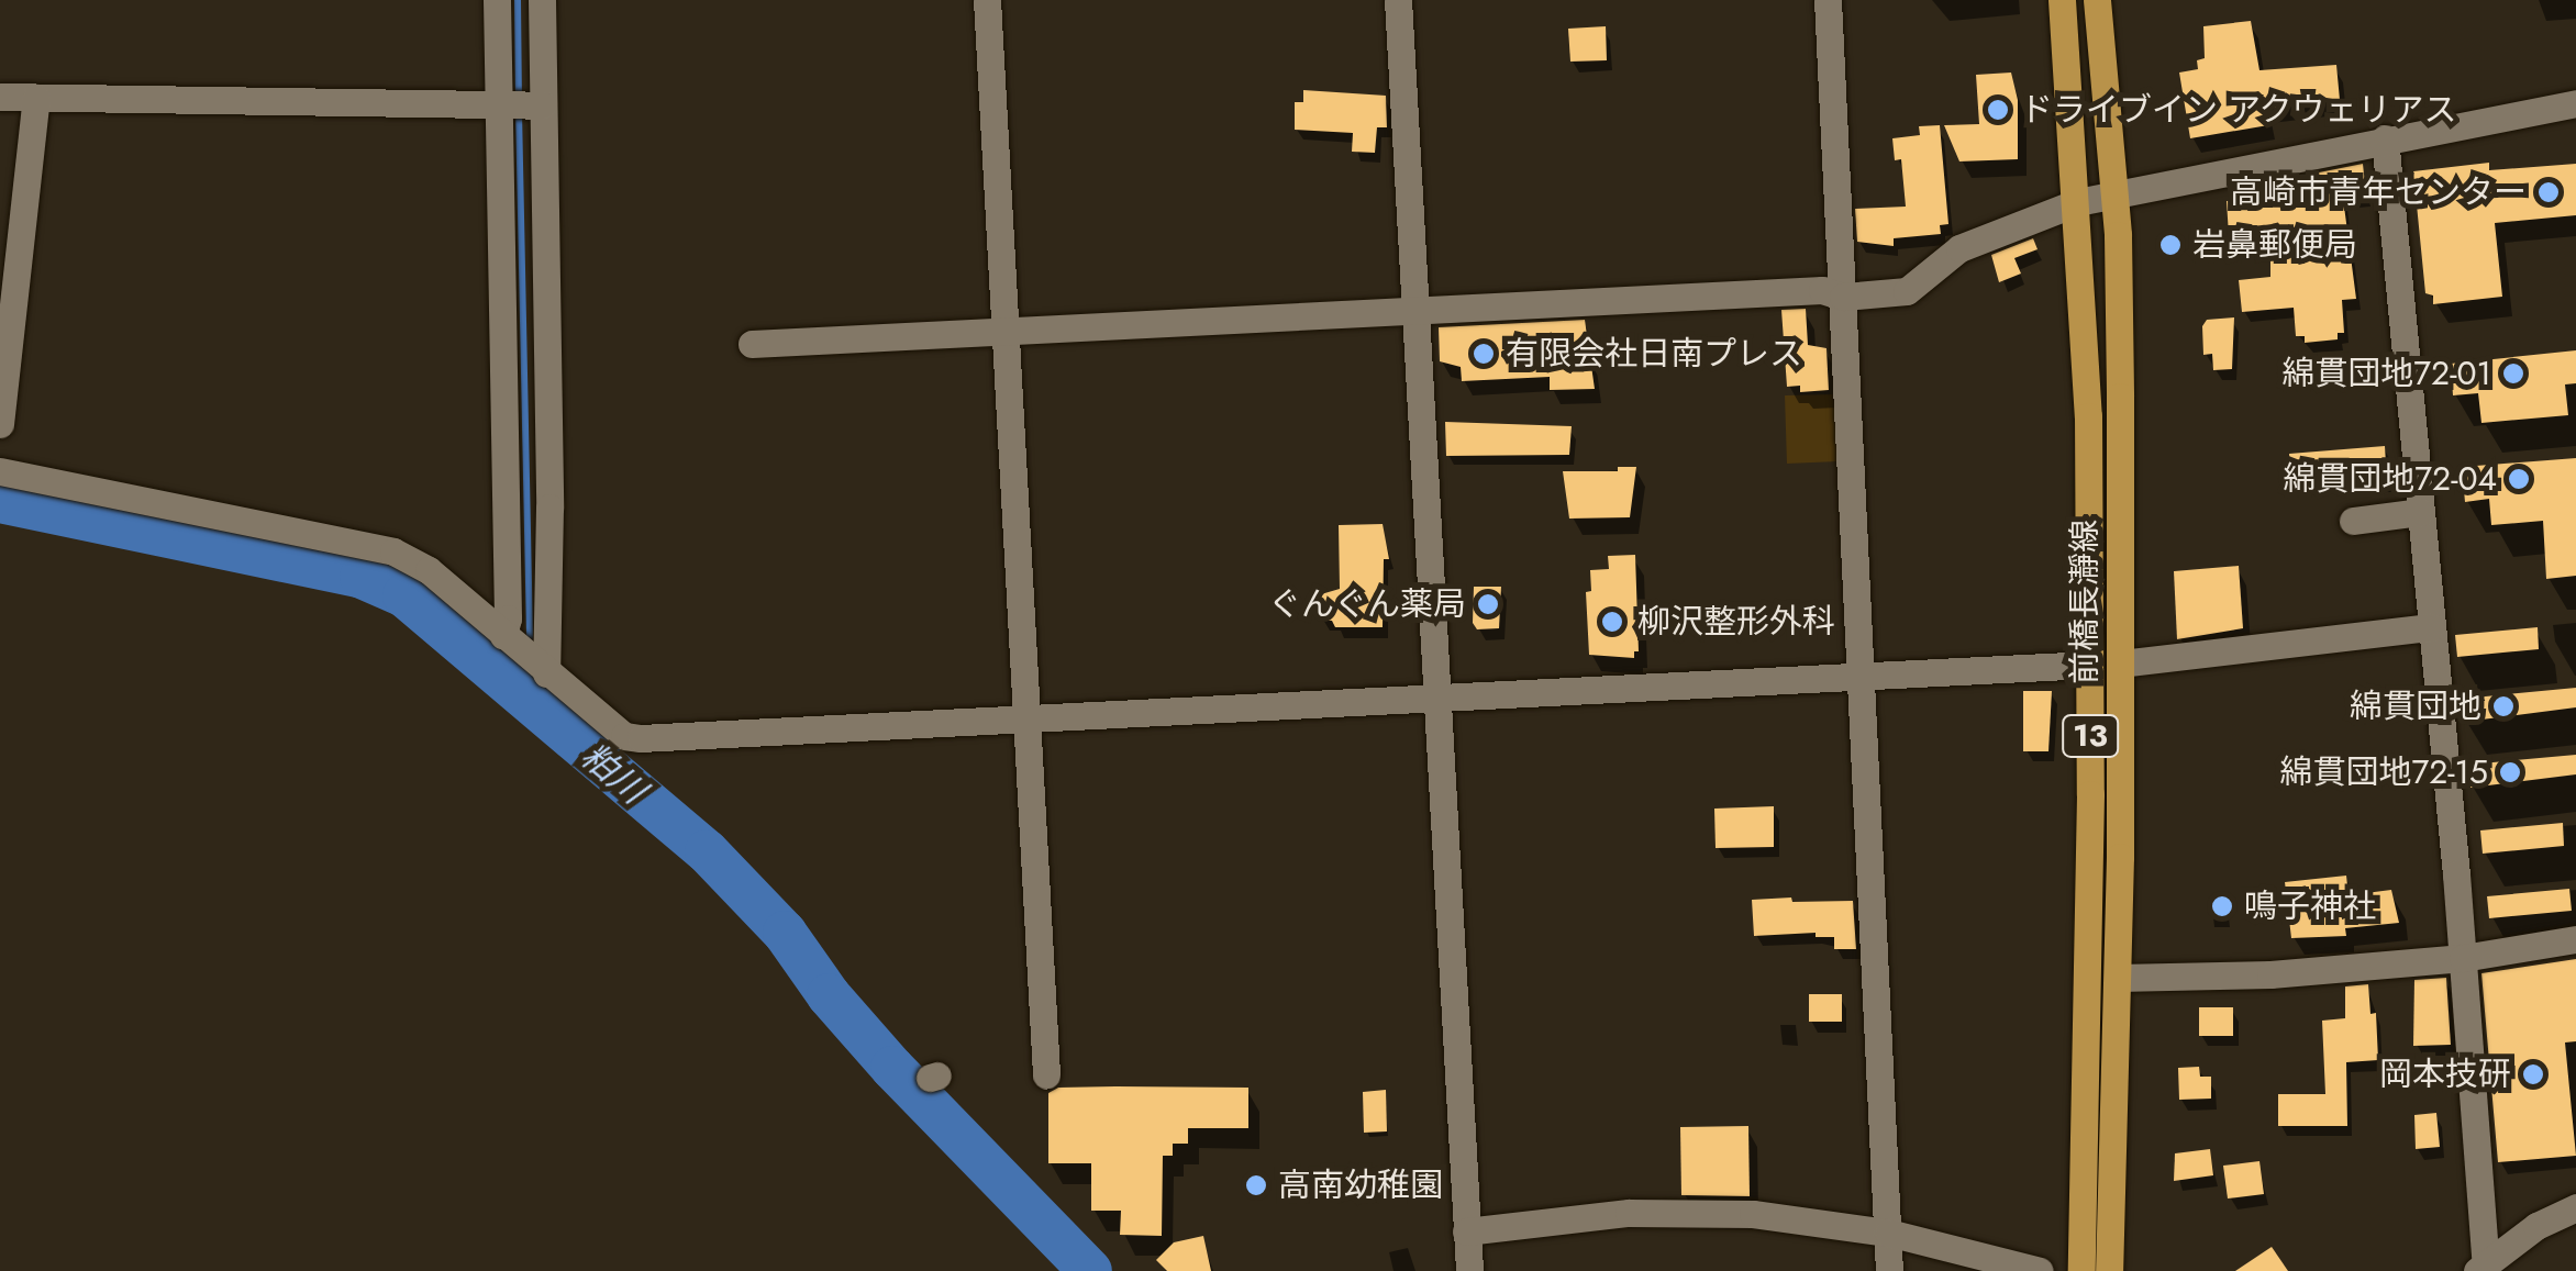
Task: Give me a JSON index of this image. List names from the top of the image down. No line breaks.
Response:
{"streets":{"main road":["前橋長瀞線","13"]},"water":["粕川"],"places":["ドライブイン アクウェリアス","高崎市青年センター","岩鼻郵便局","有限会社日南プレス","綿貫団地72-01","綿貫団地72-04","ぐんぐん薬局","柳沢整形外科","綿貫団地","綿貫団地72-15","鳴子神社","岡本技研","高南幼稚園"]}
